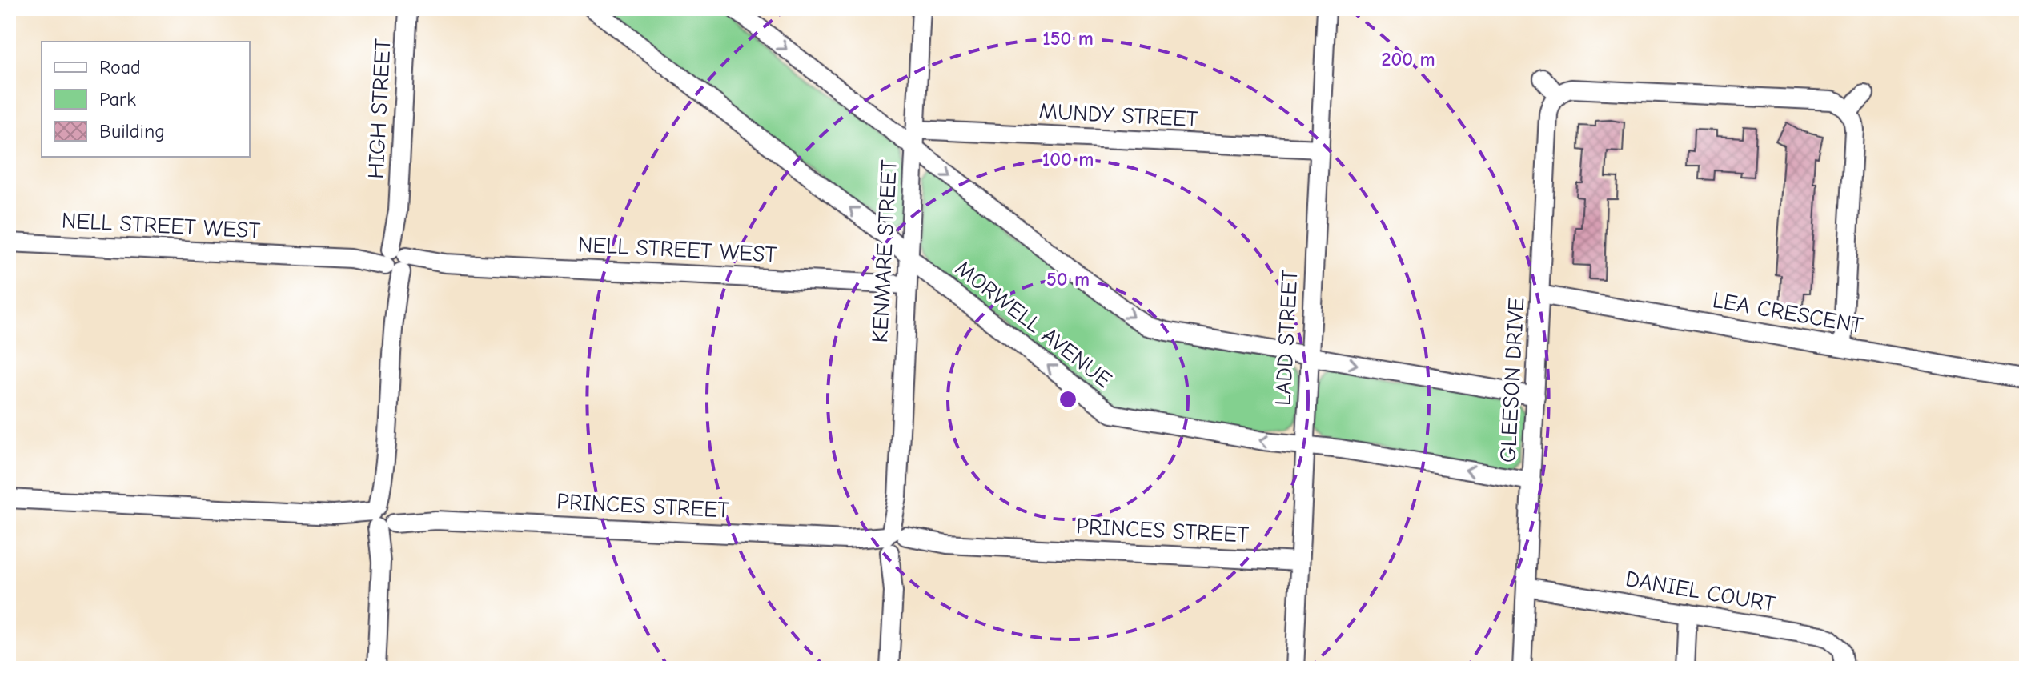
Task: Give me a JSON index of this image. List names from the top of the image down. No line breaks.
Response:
{"streets":{"street":["HIGH STREET","MUNDY STREET","NELL STREET WEST","KENMARE STREET","LEA CRESCENT","MORWELL AVENUE","LADD STREET","GLEESON DRIVE","PRINCES STREET","DANIEL COURT"]},"crossings":[["HIGH STREET","NELL STREET WEST"],["HIGH STREET","PRINCES STREET"],["MUNDY STREET","KENMARE STREET"],["MUNDY STREET","LADD STREET"],["NELL STREET WEST","KENMARE STREET"],["KENMARE STREET","MORWELL AVENUE"],["KENMARE STREET","PRINCES STREET"],["LEA CRESCENT","GLEESON DRIVE"],["MORWELL AVENUE","LADD STREET"],["MORWELL AVENUE","GLEESON DRIVE"],["LADD STREET","PRINCES STREET"],["GLEESON DRIVE","DANIEL COURT"]],"legend":["Road","Park","Building"],"rings":["150 m","200 m","100 m","50 m"]}
